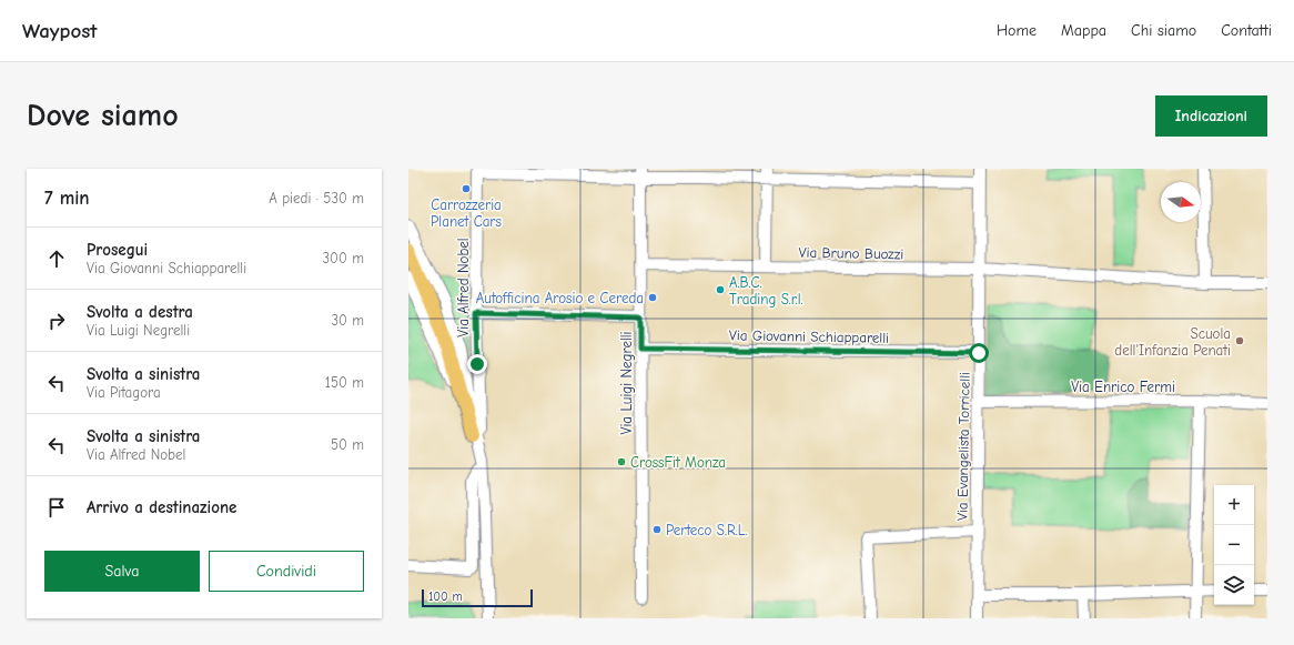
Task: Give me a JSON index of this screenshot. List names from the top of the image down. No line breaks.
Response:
{"streets":{"street":["Via Bruno Buozzi","Via Alfred Nobel","Via Giovanni Schiapparelli","Via Luigi Negrelli","Via Enrico Fermi","Via Evangelista Torricelli"]},"crossings":[["Via Bruno Buozzi","Via Luigi Negrelli"],["Via Bruno Buozzi","Via Evangelista Torricelli"],["Via Giovanni Schiapparelli","Via Luigi Negrelli"],["Via Giovanni Schiapparelli","Via Evangelista Torricelli"],["Via Enrico Fermi","Via Evangelista Torricelli"]],"places":["Carrozzeria Planet Cars","A.B.C. Trading S.r.l.","Autofficina Arosio e Cereda","Scuola dell'Infanzia Penati","CrossFit Monza","Perteco S.R.L."],"scale_bar":"100 m","north":"right","page":{"header":"Waypost","nav":["Home","Mappa","Chi siamo","Contatti"],"buttons":["Indicazioni",["Salva","Condividi"]],"title":"Dove siamo","heading":["7 min","A piedi · 530 m"],"list":[["Prosegui","Via Giovanni Schiapparelli","300 m"],["Svolta a destra","Via Luigi Negrelli","30 m"],["Svolta a sinistra","Via Pitagora","150 m"],["Svolta a sinistra","Via Alfred Nobel","50 m"],"Arrivo a destinazione"],"map_buttons":["+","−"],"scale":"100 m"}}
